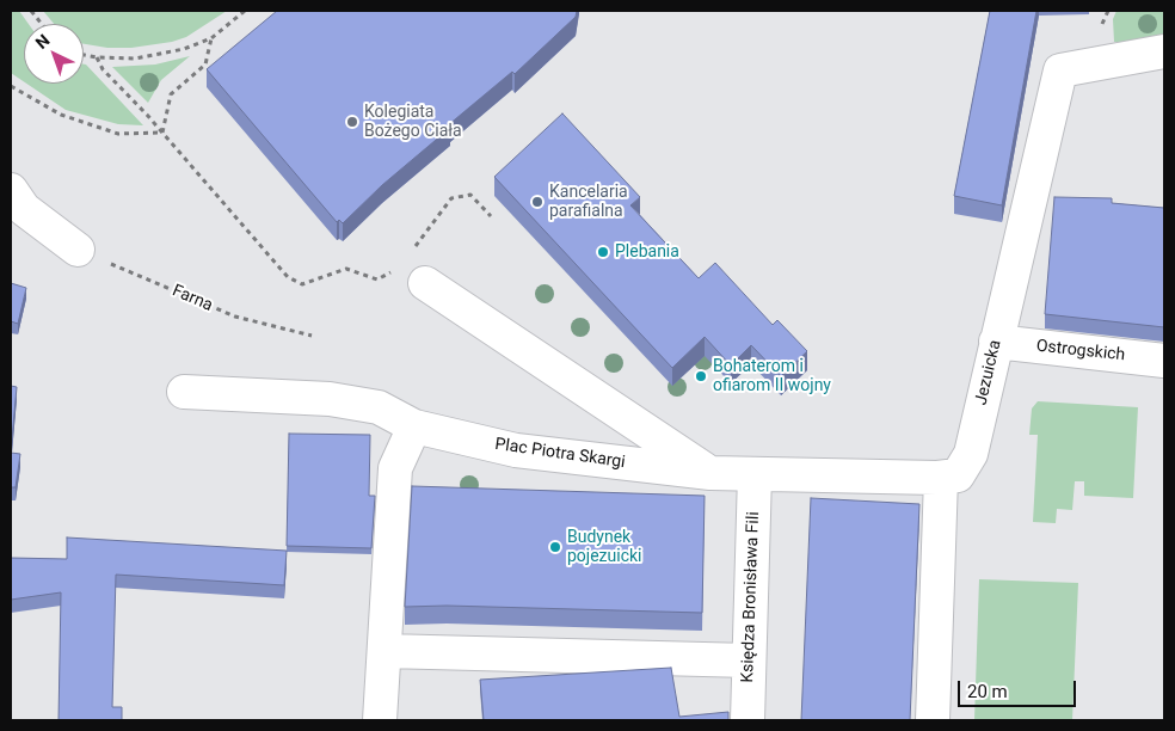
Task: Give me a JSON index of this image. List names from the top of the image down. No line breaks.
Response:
{"streets":{"street":["Ostrogskich","Jezuicka","Plac Piotra Skargi","Księdza Bronisława Fili"],"path":["Farna"]},"crossings":[["Ostrogskich","Jezuicka"],["Plac Piotra Skargi","Księdza Bronisława Fili"]],"places":["Kolegiata Bożego Ciała","Kancelaria parafialna","Plebania","Bohaterom i ofiarom II wojny","Budynek pojezuicki"],"scale_bar":"20 m","north":"top left"}
